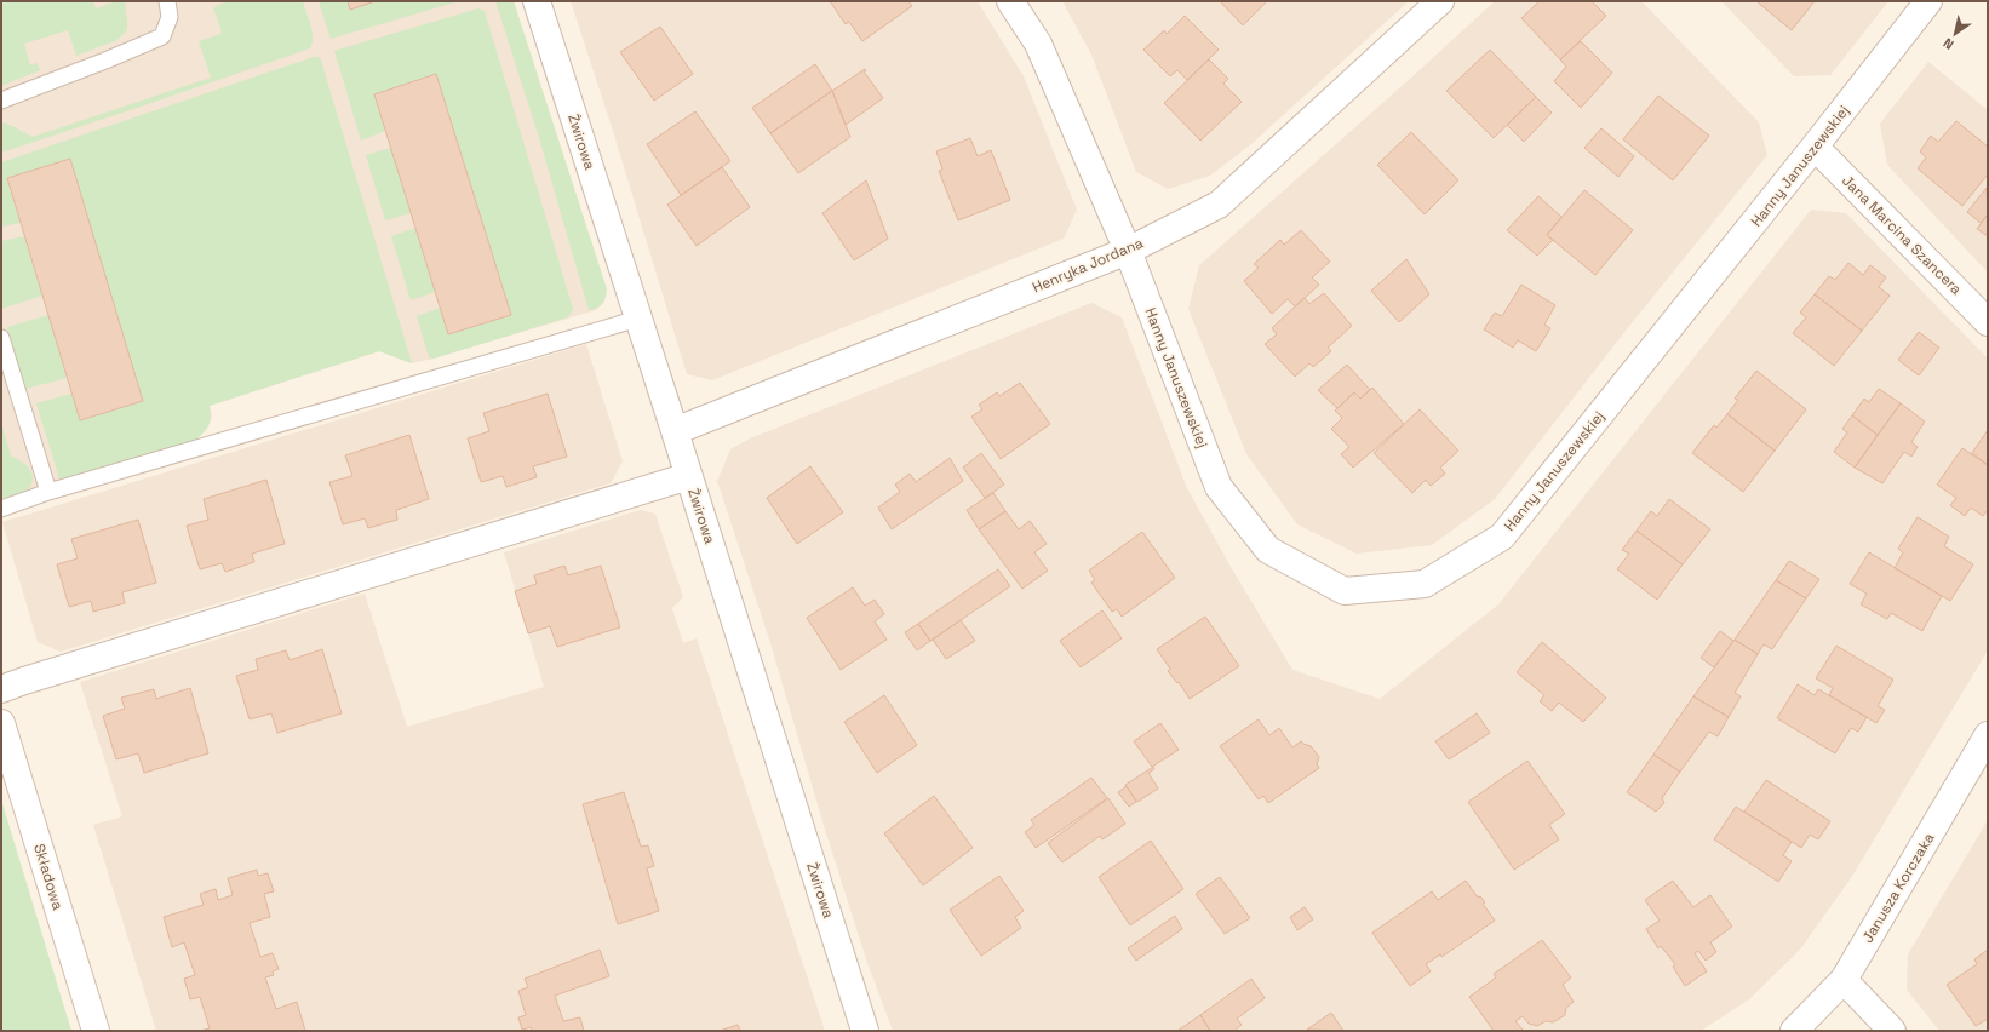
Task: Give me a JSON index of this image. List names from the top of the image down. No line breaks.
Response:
{"streets":{"street":["Żwirowa","Hanny Januszewskiej","Jana Marcina Szancera","Henryka Jordana","Składowa","Janusza Korczaka"]},"crossings":[["Żwirowa","Henryka Jordana"],["Hanny Januszewskiej","Jana Marcina Szancera"],["Hanny Januszewskiej","Henryka Jordana"]],"north":"bottom left"}
